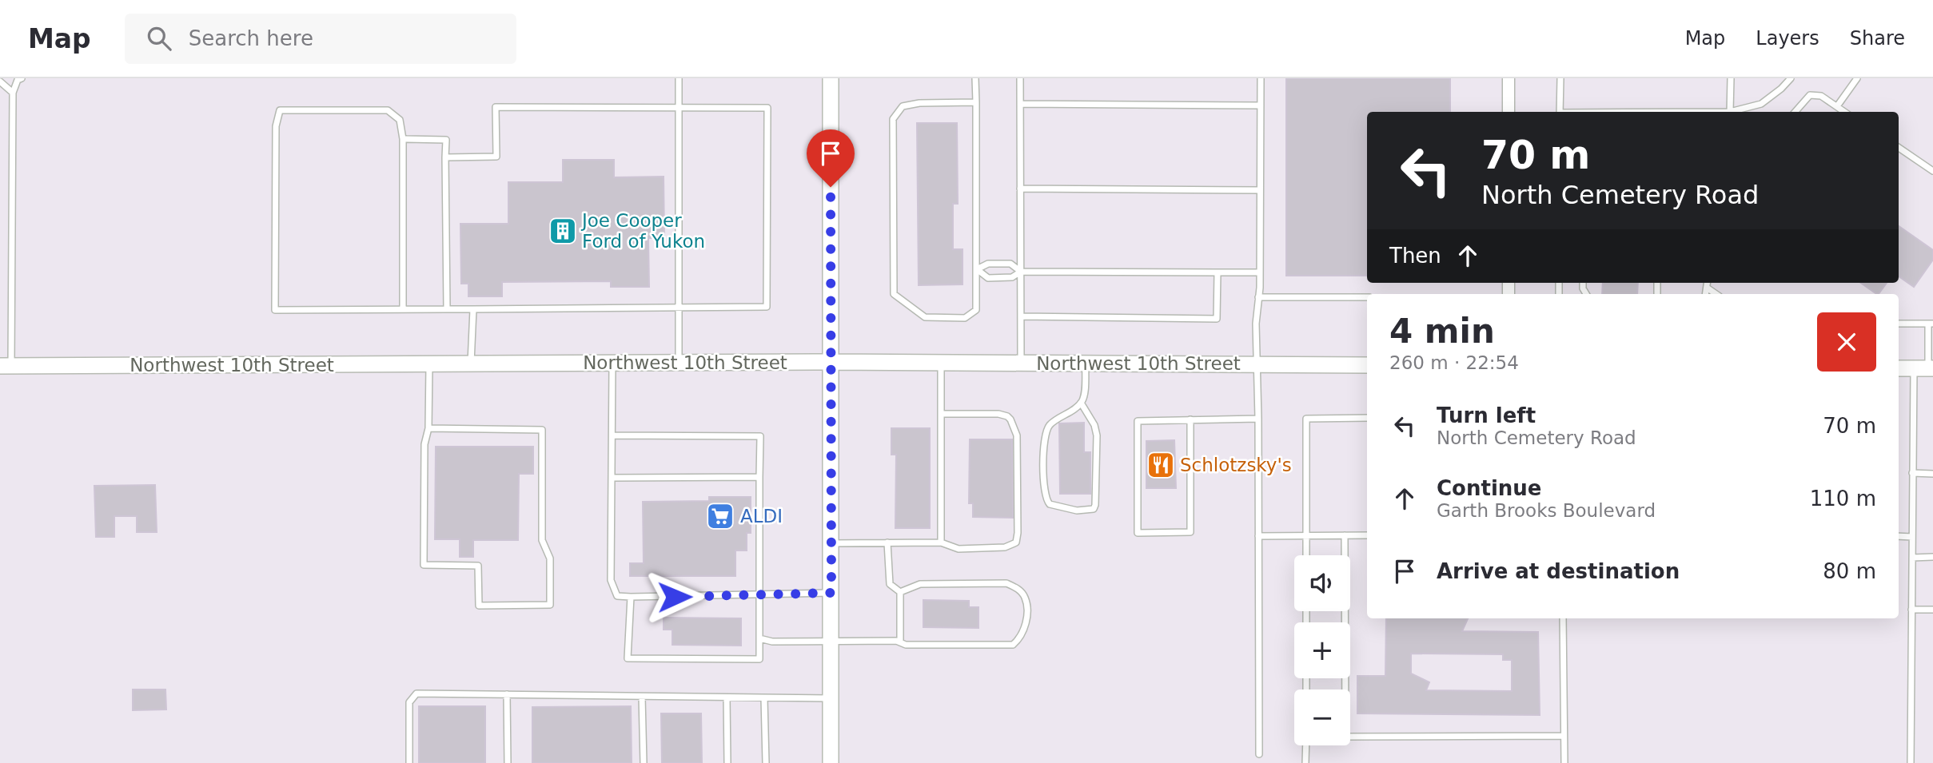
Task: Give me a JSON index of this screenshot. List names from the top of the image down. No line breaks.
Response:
{"streets":{"street":["Northwest 10th Street"]},"places":{"building":["Joe Cooper Ford of Yukon"],"restaurant":["Schlotzsky's"],"supermarket":["ALDI"]},"page":{"header":"Map","search":"Search here","nav":["Map","Layers","Share"],"turn":["70 m","North Cemetery Road"],"then":"Then","heading":["4 min","260 m · 22:54"],"list":[{"name":"Turn left","note":"North Cemetery Road","value":"70 m"},{"name":"Continue","note":"Garth Brooks Boulevard","value":"110 m"},{"name":"Arrive at destination","value":"80 m"}],"map_buttons":["+","−"]}}
